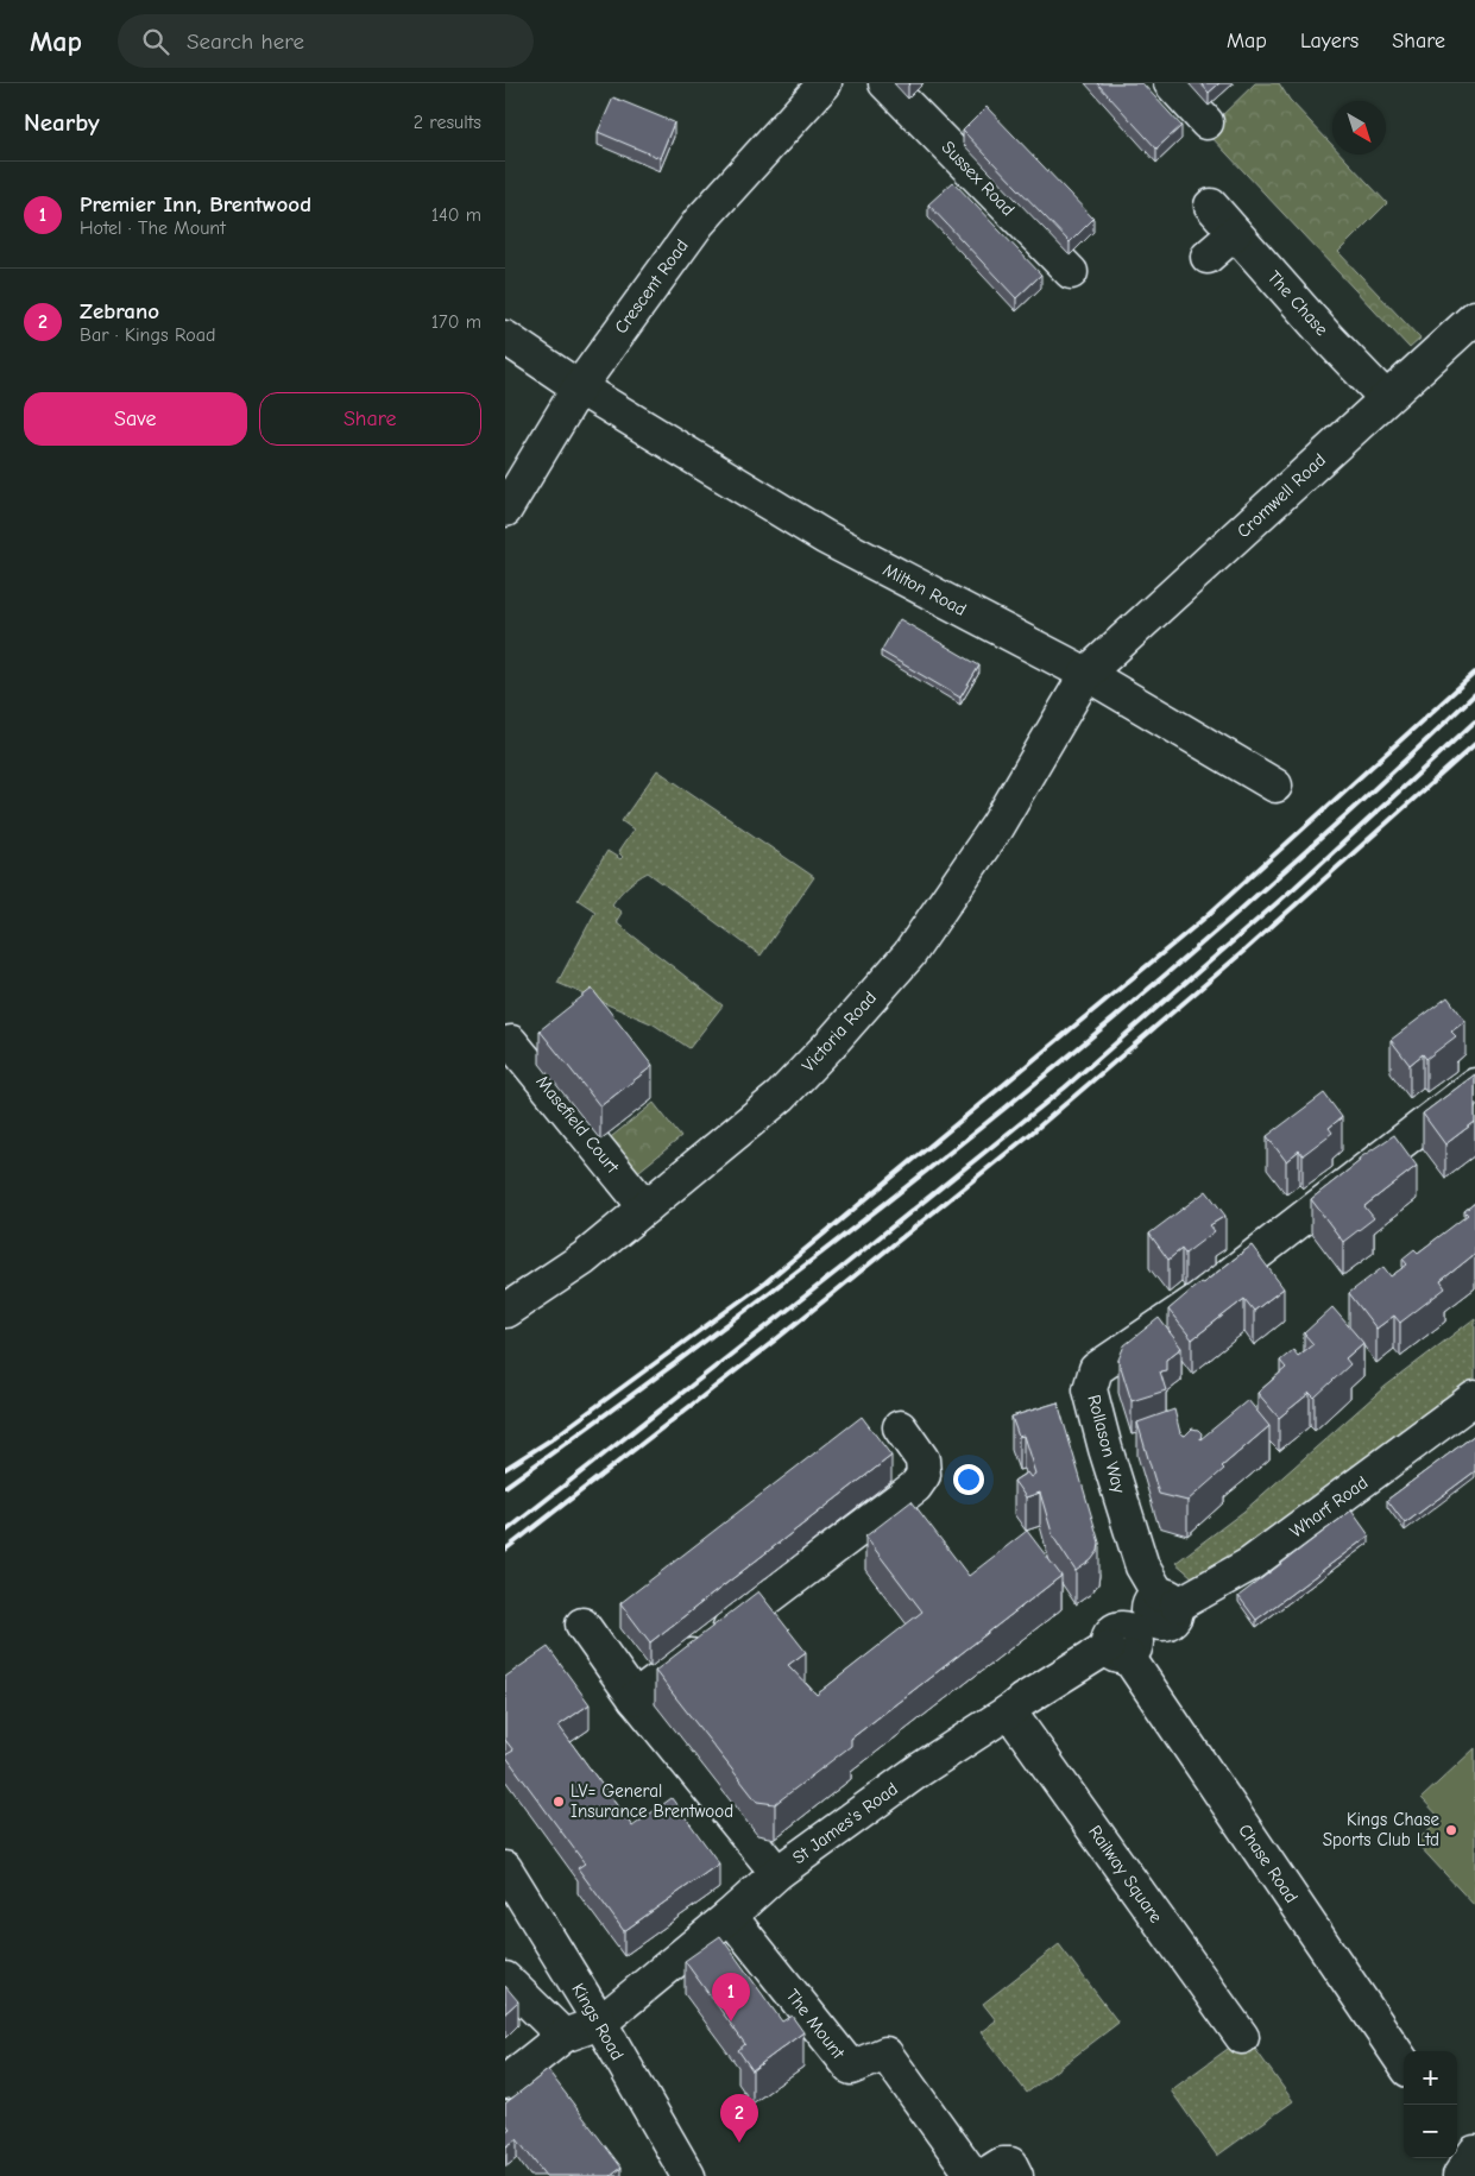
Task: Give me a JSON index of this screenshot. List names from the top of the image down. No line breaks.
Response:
{"streets":{"street":["Sussex Road","Crescent Road","The Chase","Cromwell Road","Milton Road","Victoria Road","Masefield Court","Rollason Way","Wharf Road","St James's Road","Chase Road","Railway Square","Kings Road","The Mount"]},"crossings":[["Crescent Road","Milton Road"],["The Chase","Cromwell Road"],["Cromwell Road","Milton Road"],["Cromwell Road","Victoria Road"],["Milton Road","Victoria Road"],["Victoria Road","Masefield Court"],["Rollason Way","Wharf Road"],["Rollason Way","St James's Road"],["Rollason Way","Chase Road"],["Wharf Road","St James's Road"],["Wharf Road","Chase Road"],["St James's Road","Chase Road"],["St James's Road","Railway Square"],["St James's Road","Kings Road"],["St James's Road","The Mount"]],"places":["LV= General Insurance Brentwood","Kings Chase Sports Club Ltd"],"north":"bottom right","page":{"header":"Map","search":"Search here","nav":["Map","Layers","Share"],"heading":["Nearby","2 results"],"list":[{"mark":"1","name":"Premier Inn, Brentwood","note":"Hotel · The Mount","value":"140 m"},{"mark":"2","name":"Zebrano","note":"Bar · Kings Road","value":"170 m"}],"buttons":["Save","Share"],"pins":["1","2"],"map_buttons":["+","−"]}}
